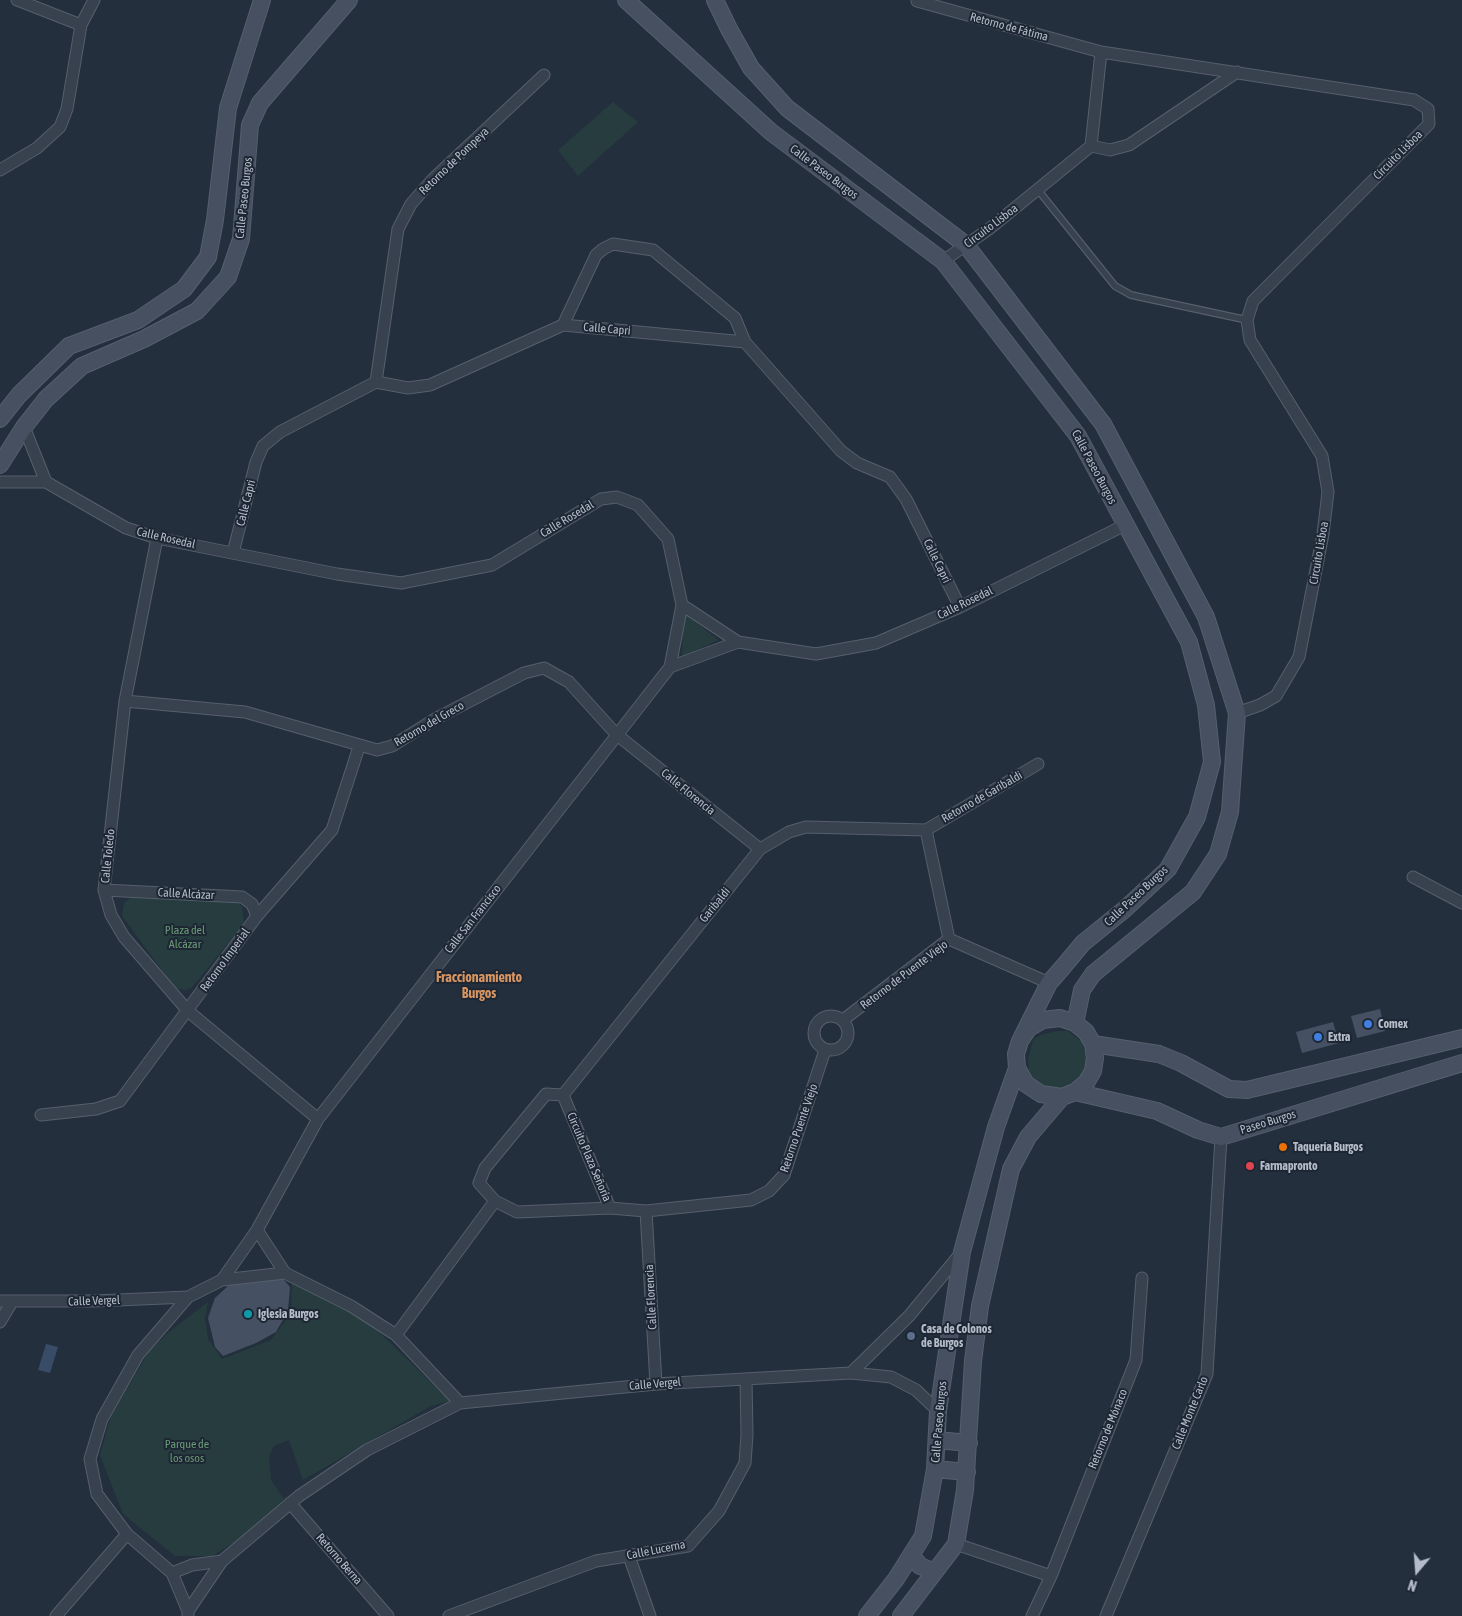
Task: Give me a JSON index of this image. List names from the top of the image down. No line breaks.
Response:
{"streets":{"street":["Retorno de Fátima","Circuito Lisboa","Retorno de Pompeya","Calle Paseo Burgos","Calle Capri","Calle Rosedal","Retorno del Greco","Calle Florencia","Retorno de Garibaldi","Calle Toledo","Calle Alcázar","Garibaldi","Calle San Francisco","Retorno Imperial","Retorno de Puente Viejo","Paseo Burgos","Retorno Puente Viejo","Circuito Plaza Señoría","Calle Vergel","Calle Monte Carlo","Retorno de Mónaco","Calle Lucerna","Retorno Berna"]},"crossings":[["Retorno de Fátima","Circuito Lisboa"],["Circuito Lisboa","Calle Paseo Burgos"],["Retorno de Pompeya","Calle Capri"],["Calle Paseo Burgos","Calle Rosedal"],["Calle Paseo Burgos","Retorno de Puente Viejo"],["Calle Paseo Burgos","Calle Vergel"],["Calle Capri","Calle Rosedal"],["Calle Rosedal","Calle Toledo"],["Calle Rosedal","Calle San Francisco"],["Retorno del Greco","Calle Florencia"],["Retorno del Greco","Calle Toledo"],["Retorno del Greco","Calle San Francisco"],["Retorno del Greco","Retorno Imperial"],["Calle Florencia","Garibaldi"],["Calle Florencia","Calle San Francisco"],["Calle Florencia","Retorno Puente Viejo"],["Calle Florencia","Calle Vergel"],["Retorno de Garibaldi","Garibaldi"],["Calle Toledo","Calle Alcázar"],["Calle Toledo","Calle San Francisco"],["Calle Toledo","Retorno Imperial"],["Calle Alcázar","Retorno Imperial"],["Garibaldi","Circuito Plaza Señoría"],["Retorno de Puente Viejo","Retorno Puente Viejo"],["Paseo Burgos","Calle Monte Carlo"],["Retorno Puente Viejo","Circuito Plaza Señoría"],["Calle Vergel","Calle Lucerna"]],"districts":["Fraccionamiento Burgos"],"parks":["Plaza del Alcázar","Parque de los osos"],"places":["Comex","Extra","Taquería Burgos","Farmapronto","Iglesia Burgos","Casa de Colonos de Burgos"],"north":"bottom"}
